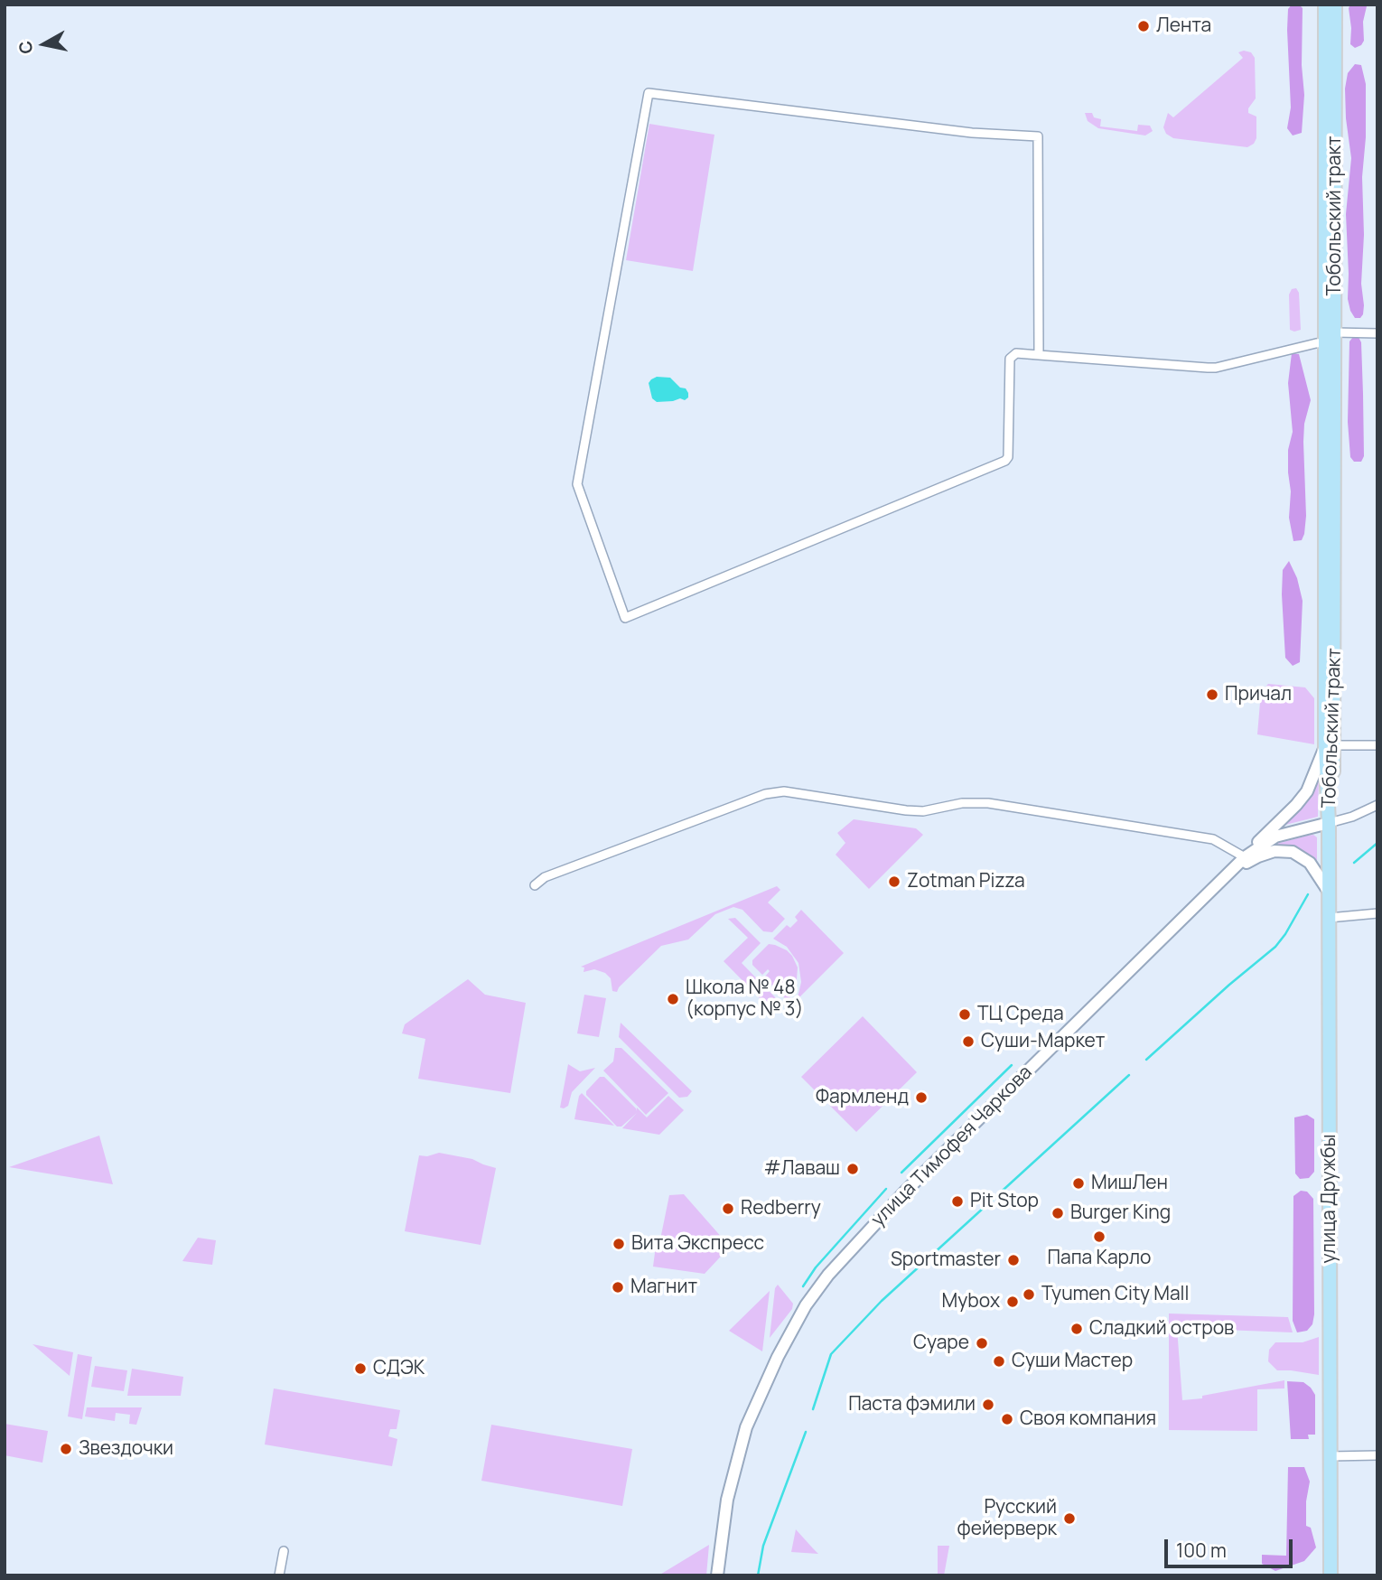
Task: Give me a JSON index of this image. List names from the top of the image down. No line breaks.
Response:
{"streets":{"main road":["Тобольский тракт","улица Тимофея Чаркова","улица Дружбы"]},"crossings":[["Тобольский тракт","улица Тимофея Чаркова"],["Тобольский тракт","улица Дружбы"],["улица Тимофея Чаркова","улица Дружбы"]],"places":["Лента","Причал","Zotman Pizza","Школа № 48 (корпус № 3)","ТЦ Среда","Суши-Маркет","Фармленд","#Лаваш","МишЛен","Pit Stop","Redberry","Burger King","Папа Карло","Вита Экспресс","Sportmaster","Магнит","Tyumen City Mall","Mybox","Сладкий остров","Суаре","Суши Мастер","СДЭК","Паста фэмили","Своя компания","Звездочки","Русский фейерверк"],"scale_bar":"100 m","north":"left"}
